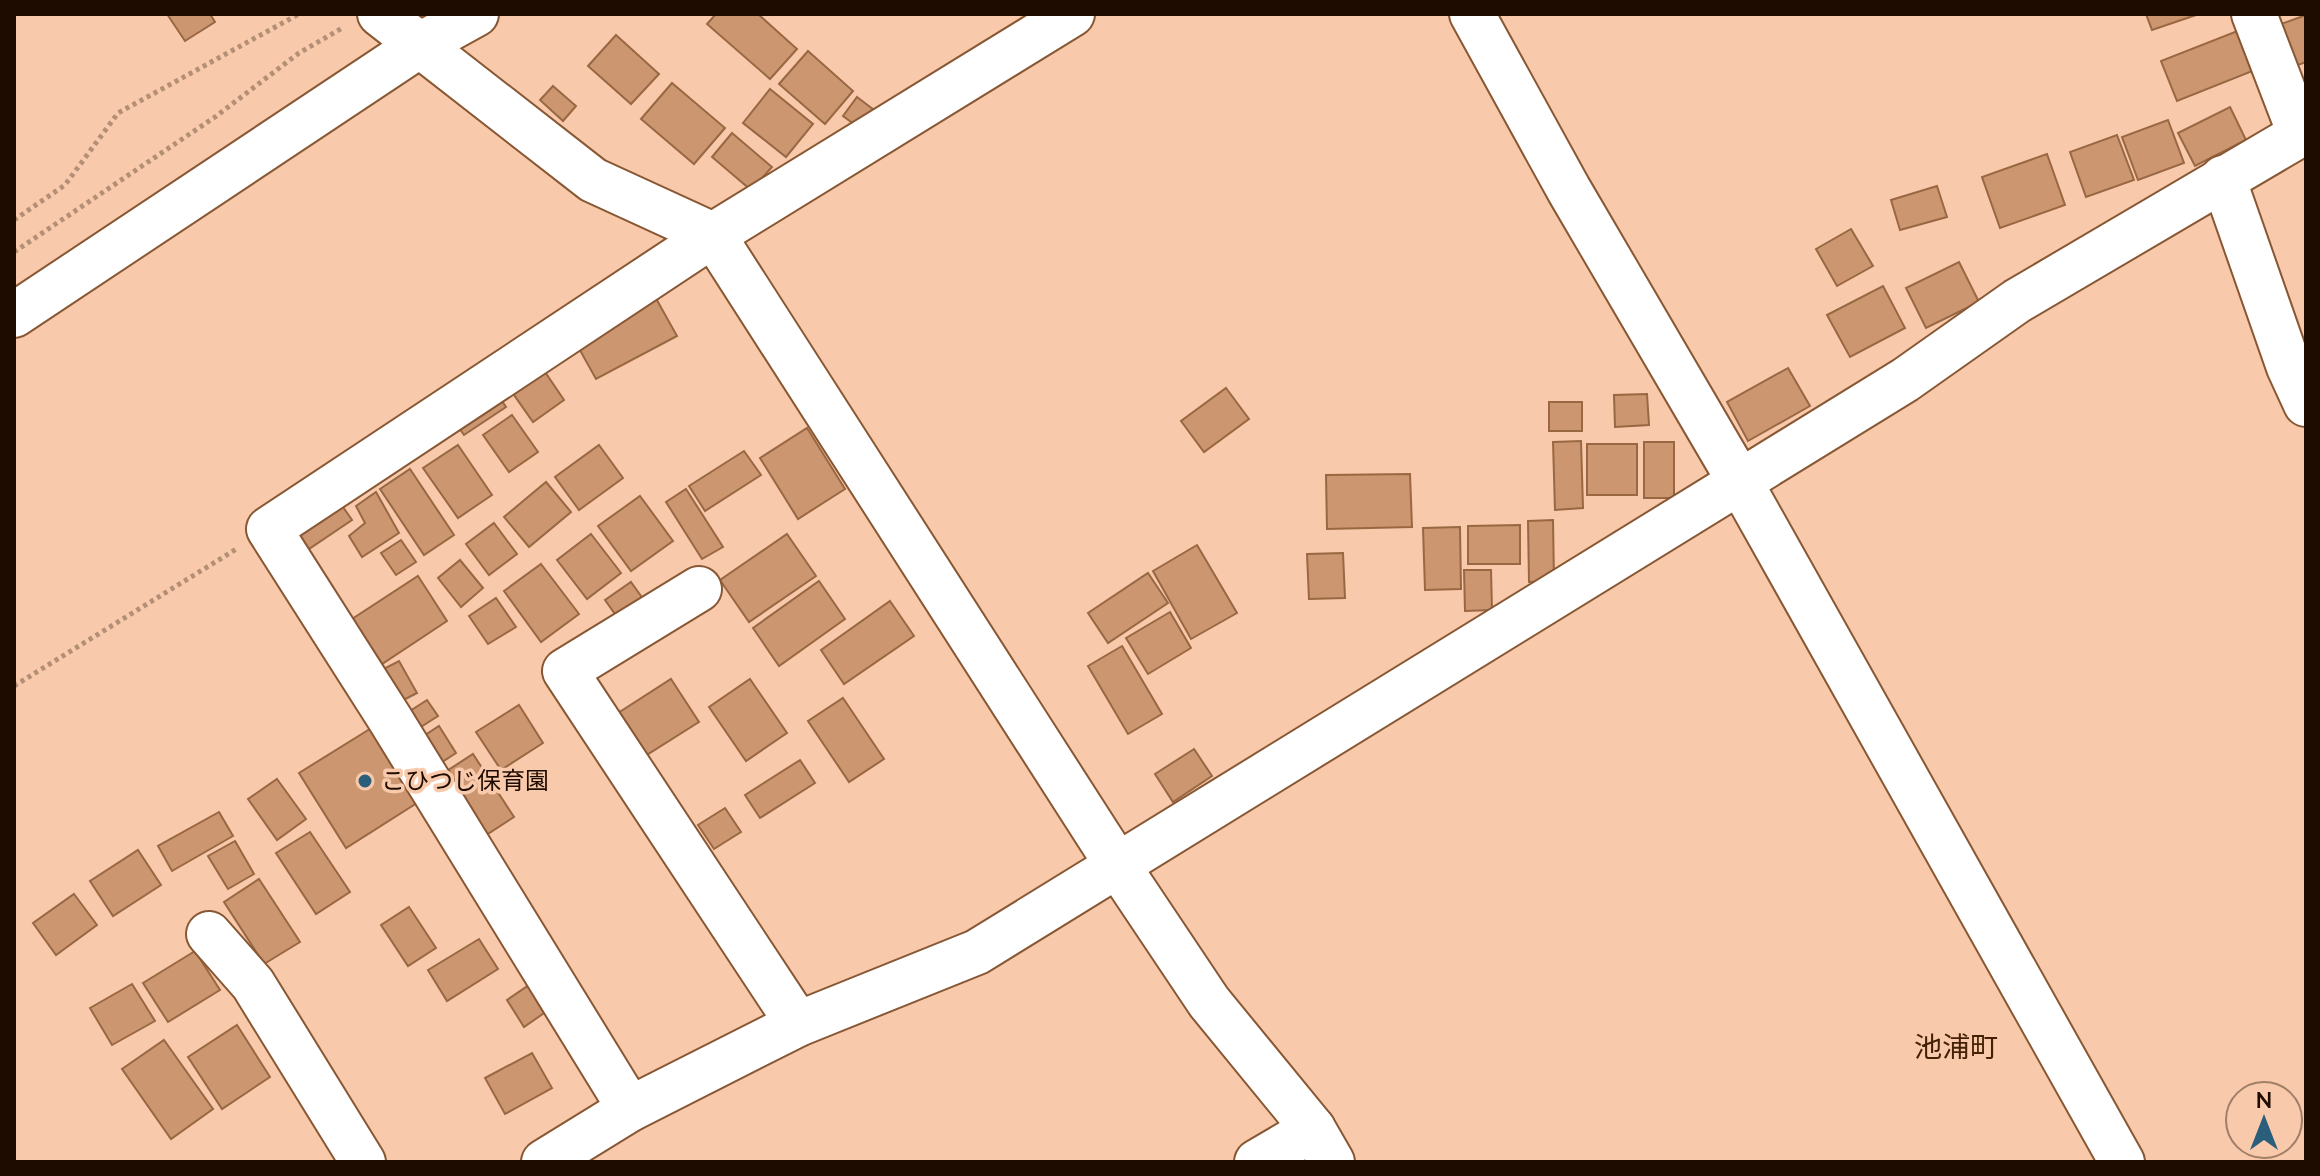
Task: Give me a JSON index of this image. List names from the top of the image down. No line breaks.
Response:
{"districts":["池浦町"],"places":["こひつじ保育園"],"north":"top"}
